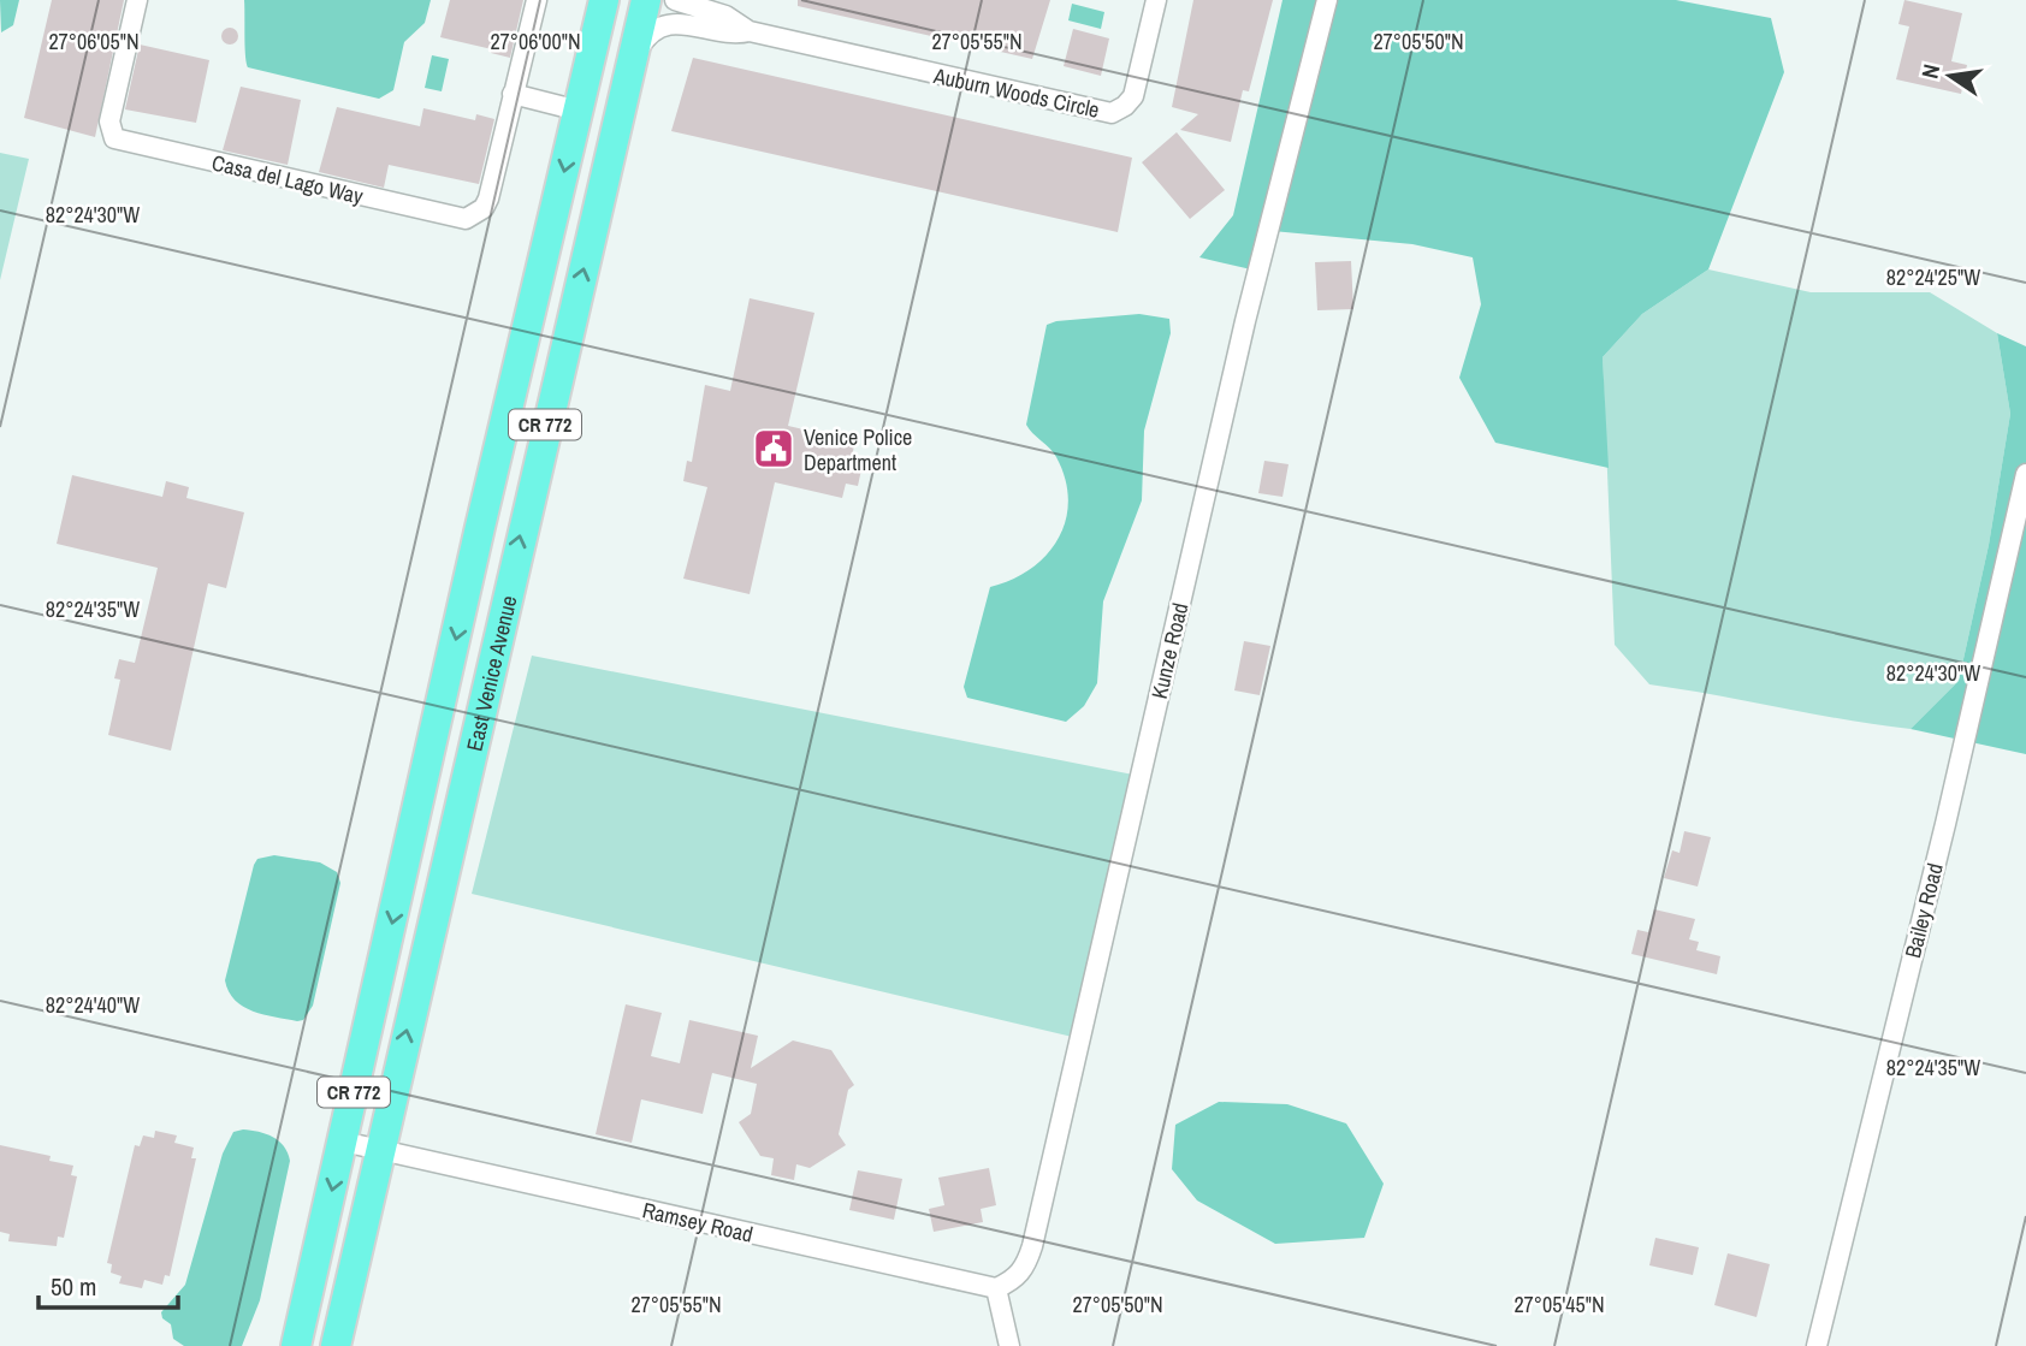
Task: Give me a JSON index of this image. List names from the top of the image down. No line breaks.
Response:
{"streets":{"main road":["CR 772","East Venice Avenue"],"street":["Auburn Woods Circle","Casa del Lago Way","Kunze Road","Bailey Road","Ramsey Road"]},"crossings":[["Auburn Woods Circle","East Venice Avenue"],["Kunze Road","Ramsey Road"],["East Venice Avenue","Ramsey Road"]],"places":{"public building":["Venice Police Department"]},"scale_bar":"50 m","north":"left","coordinates":["27°06'05\"N","27°06'00\"N","27°05'55\"N","27°05'50\"N","82°24'30\"W","82°24'25\"W","82°24'35\"W","82°24'40\"W","27°05'45\"N"]}
